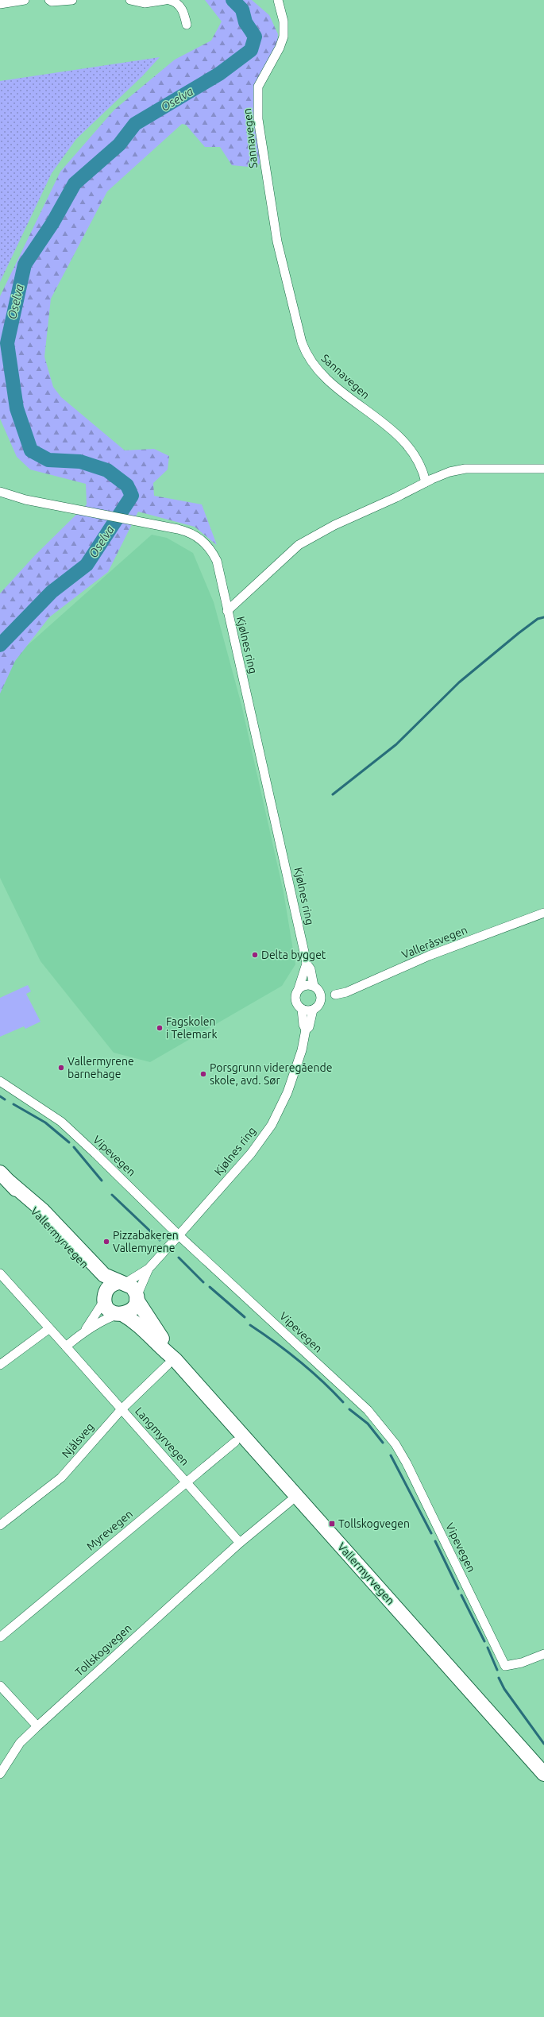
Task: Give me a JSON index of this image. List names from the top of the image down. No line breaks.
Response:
{"streets":{"main road":["Vallermyrvegen"],"street":["Sannavegen","Kjølnes ring","Valleråsvegen","Vipevegen","Langmyrvegen","Njålsveg","Myrevegen","Tollskogvegen"]},"crossings":[["Kjølnes ring","Vipevegen"],["Kjølnes ring","Vallermyrvegen"],["Vallermyrvegen","Njålsveg"],["Langmyrvegen","Njålsveg"],["Langmyrvegen","Myrevegen"],["Langmyrvegen","Tollskogvegen"]],"water":["Oselva"],"places":{"other":["Delta bygget","Fagskolen i Telemark","Vallermyrene barnehage","Porsgrunn videregående skole, avd. Sør","Pizzabakeren Vallemyrene"],"transit":["Tollskogvegen"]}}
